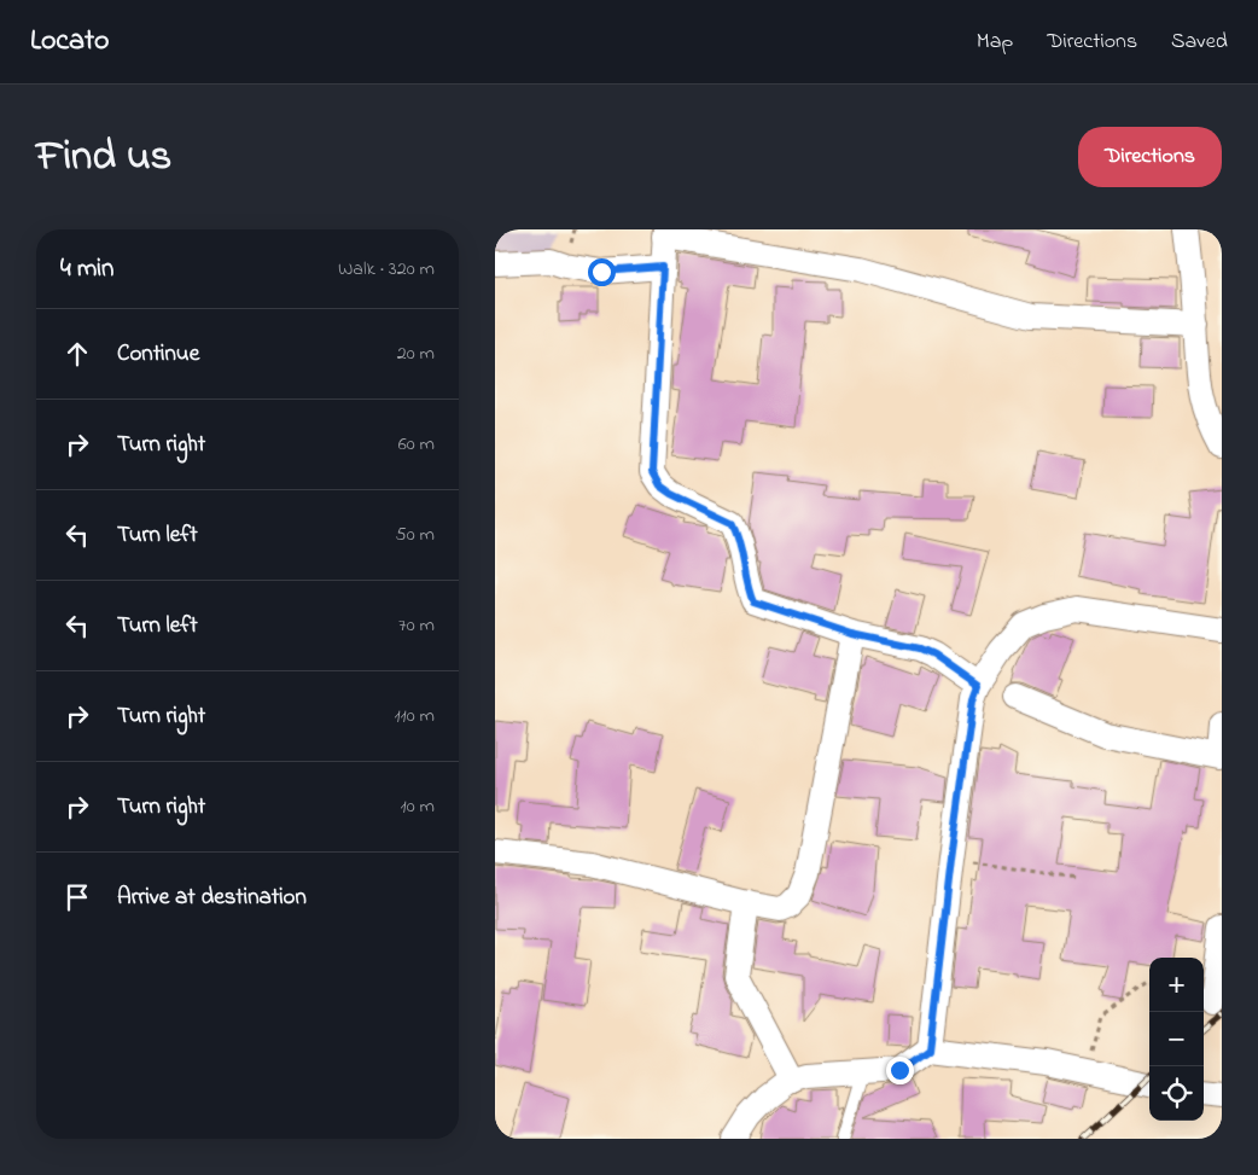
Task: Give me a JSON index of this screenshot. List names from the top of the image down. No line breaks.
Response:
{"page":{"header":"Locato","nav":["Map","Directions","Saved"],"title":"Find us","buttons":"Directions","heading":["4 min","Walk · 320 m"],"list":[["Continue","20 m"],["Turn right","60 m"],["Turn left","50 m"],["Turn left","70 m"],["Turn right","110 m"],["Turn right","10 m"],"Arrive at destination"],"map_buttons":["+","−"]}}
